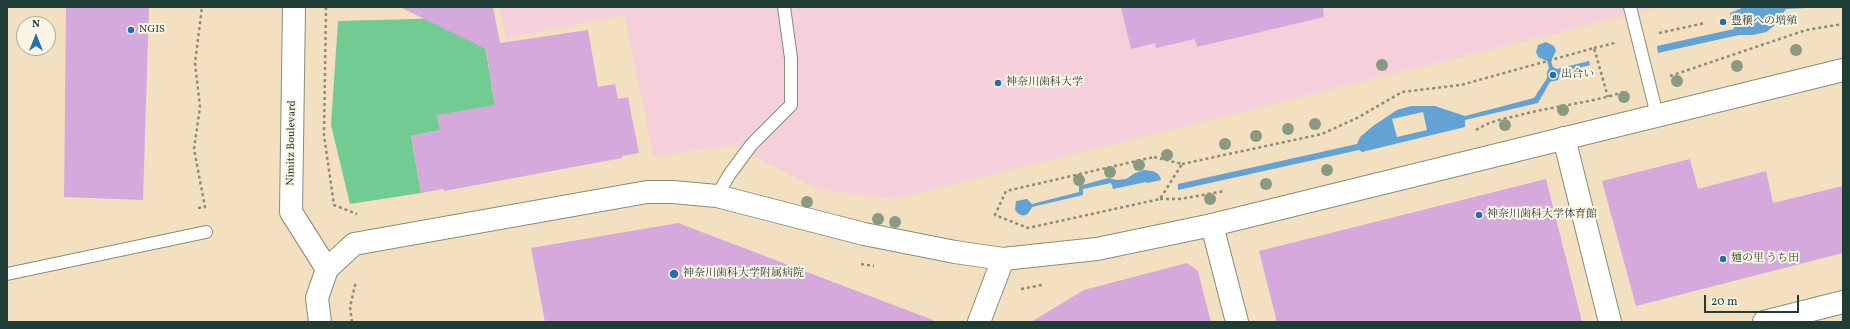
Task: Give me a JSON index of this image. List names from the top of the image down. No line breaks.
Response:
{"streets":{"street":["Nimitz Boulevard"]},"places":["豊穣への増殖","NGIS","出合い","神奈川歯科大学","神奈川歯科大学体育館","麺の里 うち田","神奈川歯科大学附属病院"],"scale_bar":"20 m","north":"top"}
